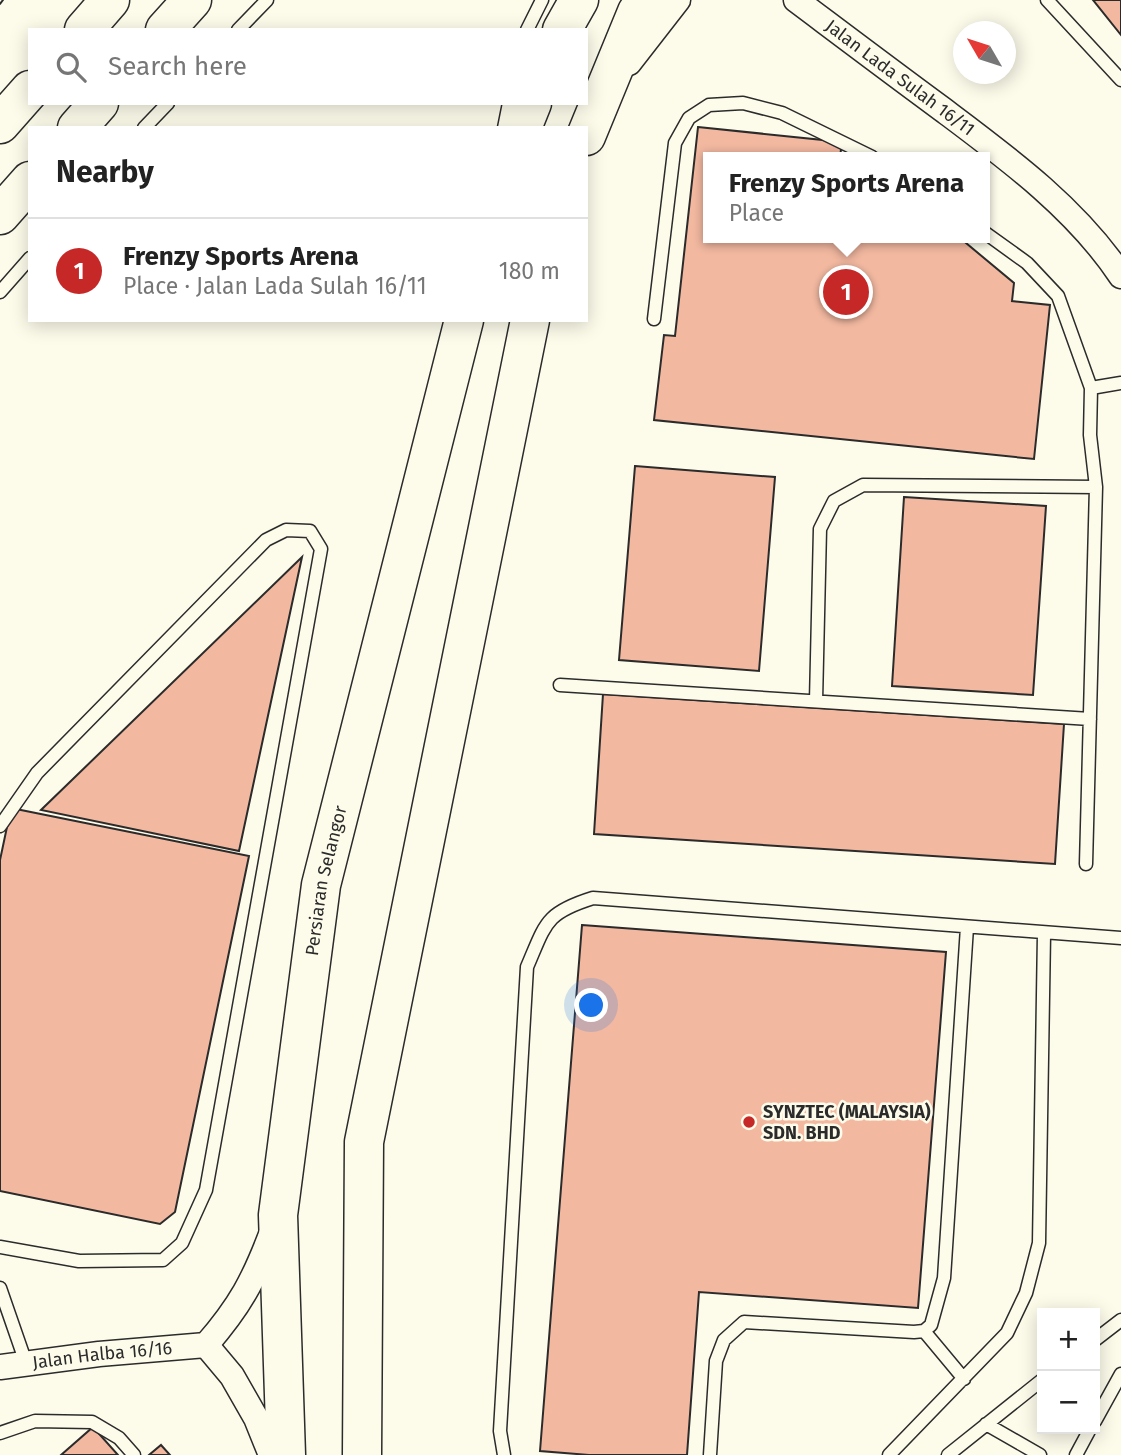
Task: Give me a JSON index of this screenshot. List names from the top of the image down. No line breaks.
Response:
{"streets":{"main road":["Persiaran Selangor"],"street":["Jalan Lada Sulah 16/11","Jalan Halba 16/16"]},"places":["SYNZTEC (MALAYSIA) SDN. BHD"],"north":"top left","page":{"search":"Search here","heading":"Nearby","popup":["Frenzy Sports Arena","Place"],"list":[{"mark":"1","name":"Frenzy Sports Arena","note":"Place · Jalan Lada Sulah 16/11","value":"180 m"}],"pins":"1","map_buttons":["+","−"]}}
